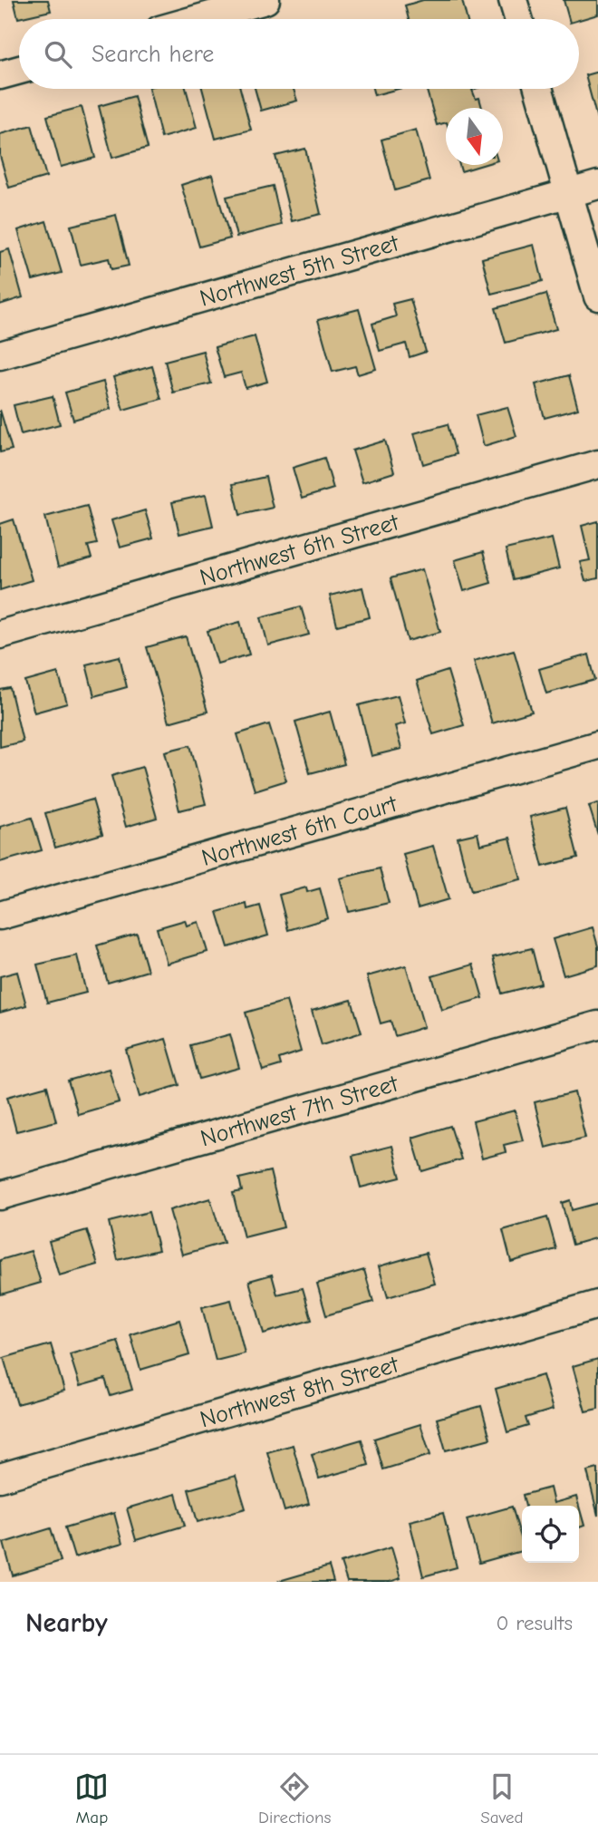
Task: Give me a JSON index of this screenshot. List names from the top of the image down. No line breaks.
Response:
{"streets":{"street":["Northwest 5th Street","Northwest 6th Street","Northwest 6th Court","Northwest 7th Street","Northwest 8th Street"]},"north":"bottom","page":{"search":"Search here","heading":["Nearby","0 results"],"nav":["Map","Directions","Saved"]}}
